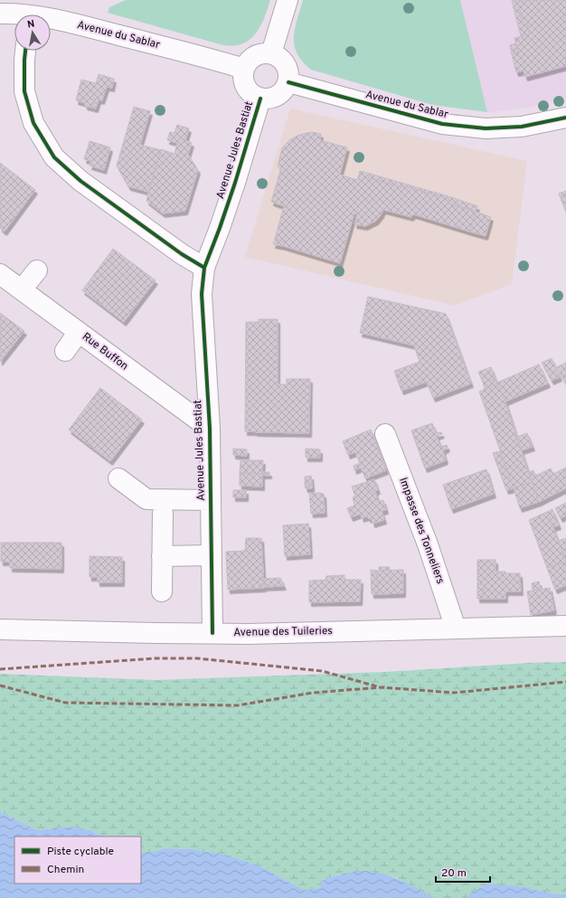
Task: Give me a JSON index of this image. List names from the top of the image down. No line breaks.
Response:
{"streets":{"street":["Avenue du Sablar","Avenue Jules Bastiat","Rue Buffon","Impasse des Tonneliers","Avenue des Tuileries"]},"crossings":[["Avenue du Sablar","Avenue Jules Bastiat"],["Avenue Jules Bastiat","Rue Buffon"],["Avenue Jules Bastiat","Avenue des Tuileries"],["Impasse des Tonneliers","Avenue des Tuileries"]],"legend":["Piste cyclable","Chemin"],"scale_bar":"20 m","north":"top"}
